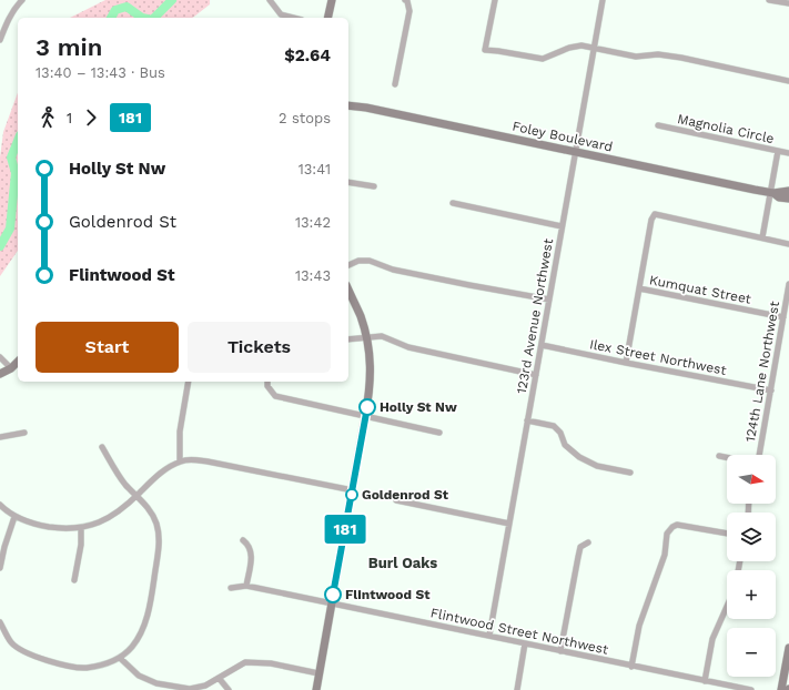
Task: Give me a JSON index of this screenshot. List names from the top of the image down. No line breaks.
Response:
{"streets":{"street":["Magnolia Circle","Foley Boulevard","Kumquat Street","123rd Avenue Northwest","Ilex Street Northwest","124th Lane Northwest","Flintwood Street Northwest"]},"crossings":[["Foley Boulevard","123rd Avenue Northwest"],["Kumquat Street","124th Lane Northwest"],["123rd Avenue Northwest","Ilex Street Northwest"],["123rd Avenue Northwest","Flintwood Street Northwest"],["Ilex Street Northwest","124th Lane Northwest"]],"districts":["Burl Oaks"],"places":["Holly St Nw","Goldenrod St","Flintwood St"],"lines":["bus line 181"],"north":"right","page":{"on_map":"181","heading":["3 min","13:40 – 13:43 · Bus","$2.64"],"legs":["1","181","2 stops"],"list":[{"name":"Holly St Nw","value":"13:41"},{"name":"Goldenrod St","value":"13:42"},{"name":"Flintwood St","value":"13:43"}],"buttons":["Start","Tickets"],"map_buttons":["+","−"]}}
